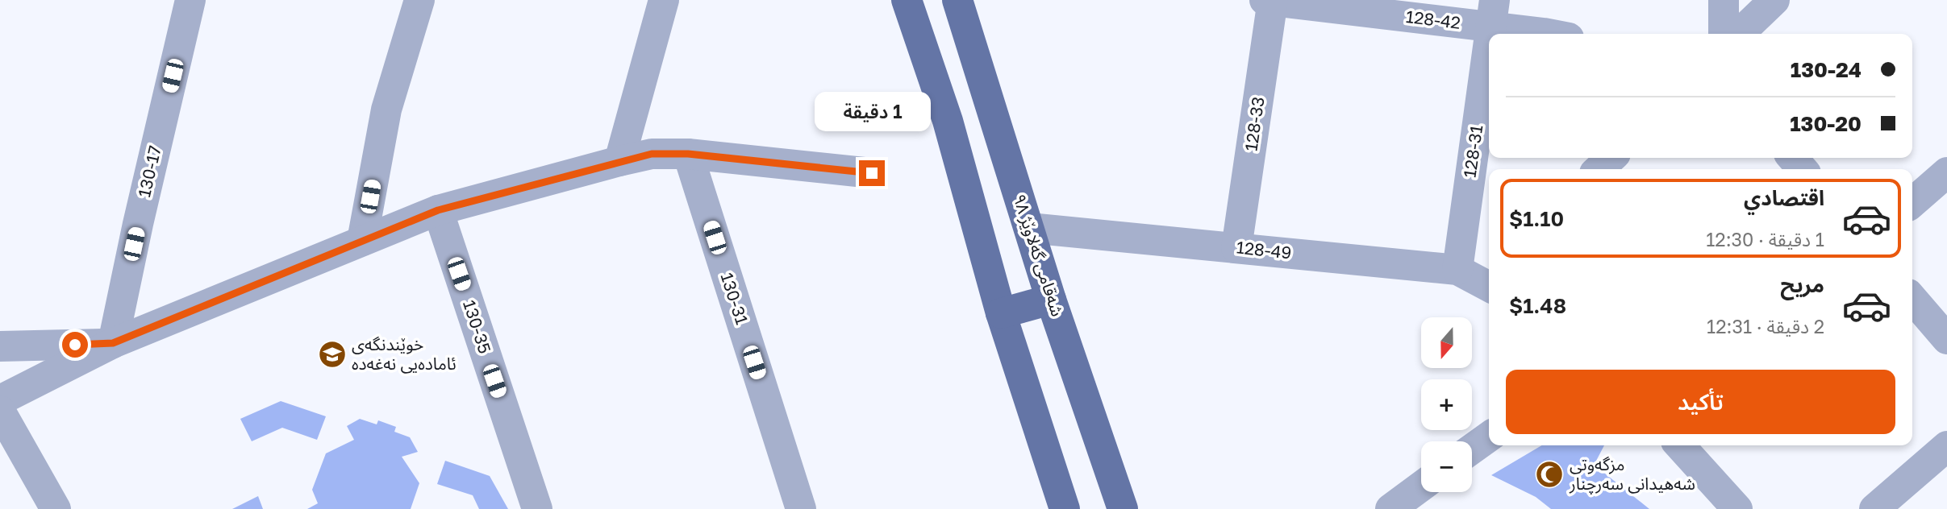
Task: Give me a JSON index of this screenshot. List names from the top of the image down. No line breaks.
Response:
{"streets":{"main road":["شەقامی گەلاوێژ ٩٨"],"street":["128-42","128-33","128-31","130-17","128-49","130-31","130-35"]},"crossings":[["128-42","128-33"],["128-42","128-31"],["128-33","128-49"],["128-31","128-49"],["128-49","شەقامی گەلاوێژ ٩٨"]],"places":{"school or university":["خوێندنگەی ئامادەیی نەغەدە"],"mosque":["مزگەوتی شەهیدانی سەرچنار"]},"north":"bottom","page":{"banner":["130-24","130-20"],"bubble":"1 دقيقة","list":[{"name":"اقتصادي","note":"1 دقيقة · 12:30","value":"$1.10"},{"name":"مريح","note":"2 دقيقة · 12:31","value":"$1.48"}],"map_buttons":["+","−"],"buttons":"تأكيد"}}
